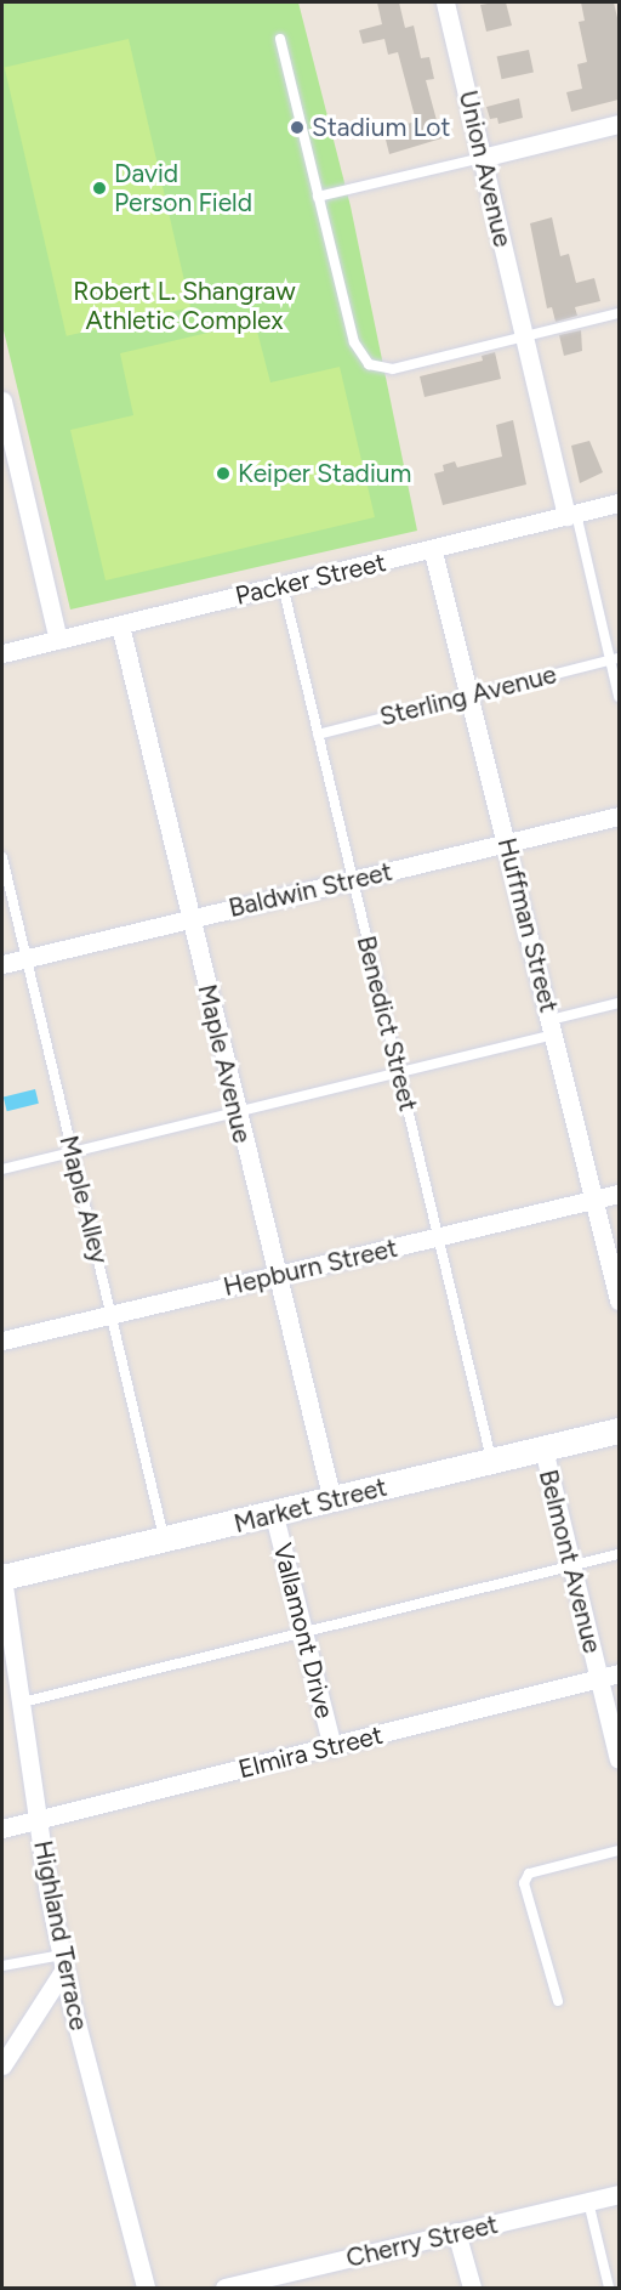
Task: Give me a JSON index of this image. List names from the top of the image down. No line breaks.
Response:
{"streets":{"main road":["Market Street"],"street":["Union Avenue","Packer Street","Baldwin Street","Huffman Street","Maple Avenue","Hepburn Street","Belmont Avenue","Vallamont Drive","Elmira Street","Highland Terrace","Cherry Street"],"lane":["Sterling Avenue","Benedict Street","Maple Alley"]},"crossings":[["Union Avenue","Packer Street"],["Packer Street","Huffman Street"],["Packer Street","Benedict Street"],["Packer Street","Maple Avenue"],["Sterling Avenue","Huffman Street"],["Sterling Avenue","Benedict Street"],["Baldwin Street","Huffman Street"],["Baldwin Street","Benedict Street"],["Baldwin Street","Maple Avenue"],["Baldwin Street","Maple Alley"],["Huffman Street","Hepburn Street"],["Benedict Street","Hepburn Street"],["Benedict Street","Market Street"],["Maple Avenue","Hepburn Street"],["Maple Avenue","Market Street"],["Maple Alley","Hepburn Street"],["Maple Alley","Market Street"],["Market Street","Belmont Avenue"],["Market Street","Vallamont Drive"],["Market Street","Highland Terrace"],["Belmont Avenue","Elmira Street"],["Vallamont Drive","Elmira Street"],["Elmira Street","Highland Terrace"]],"parks":["Robert L. Shangraw Athletic Complex"],"places":["Stadium Lot","David Person Field","Keiper Stadium"]}
